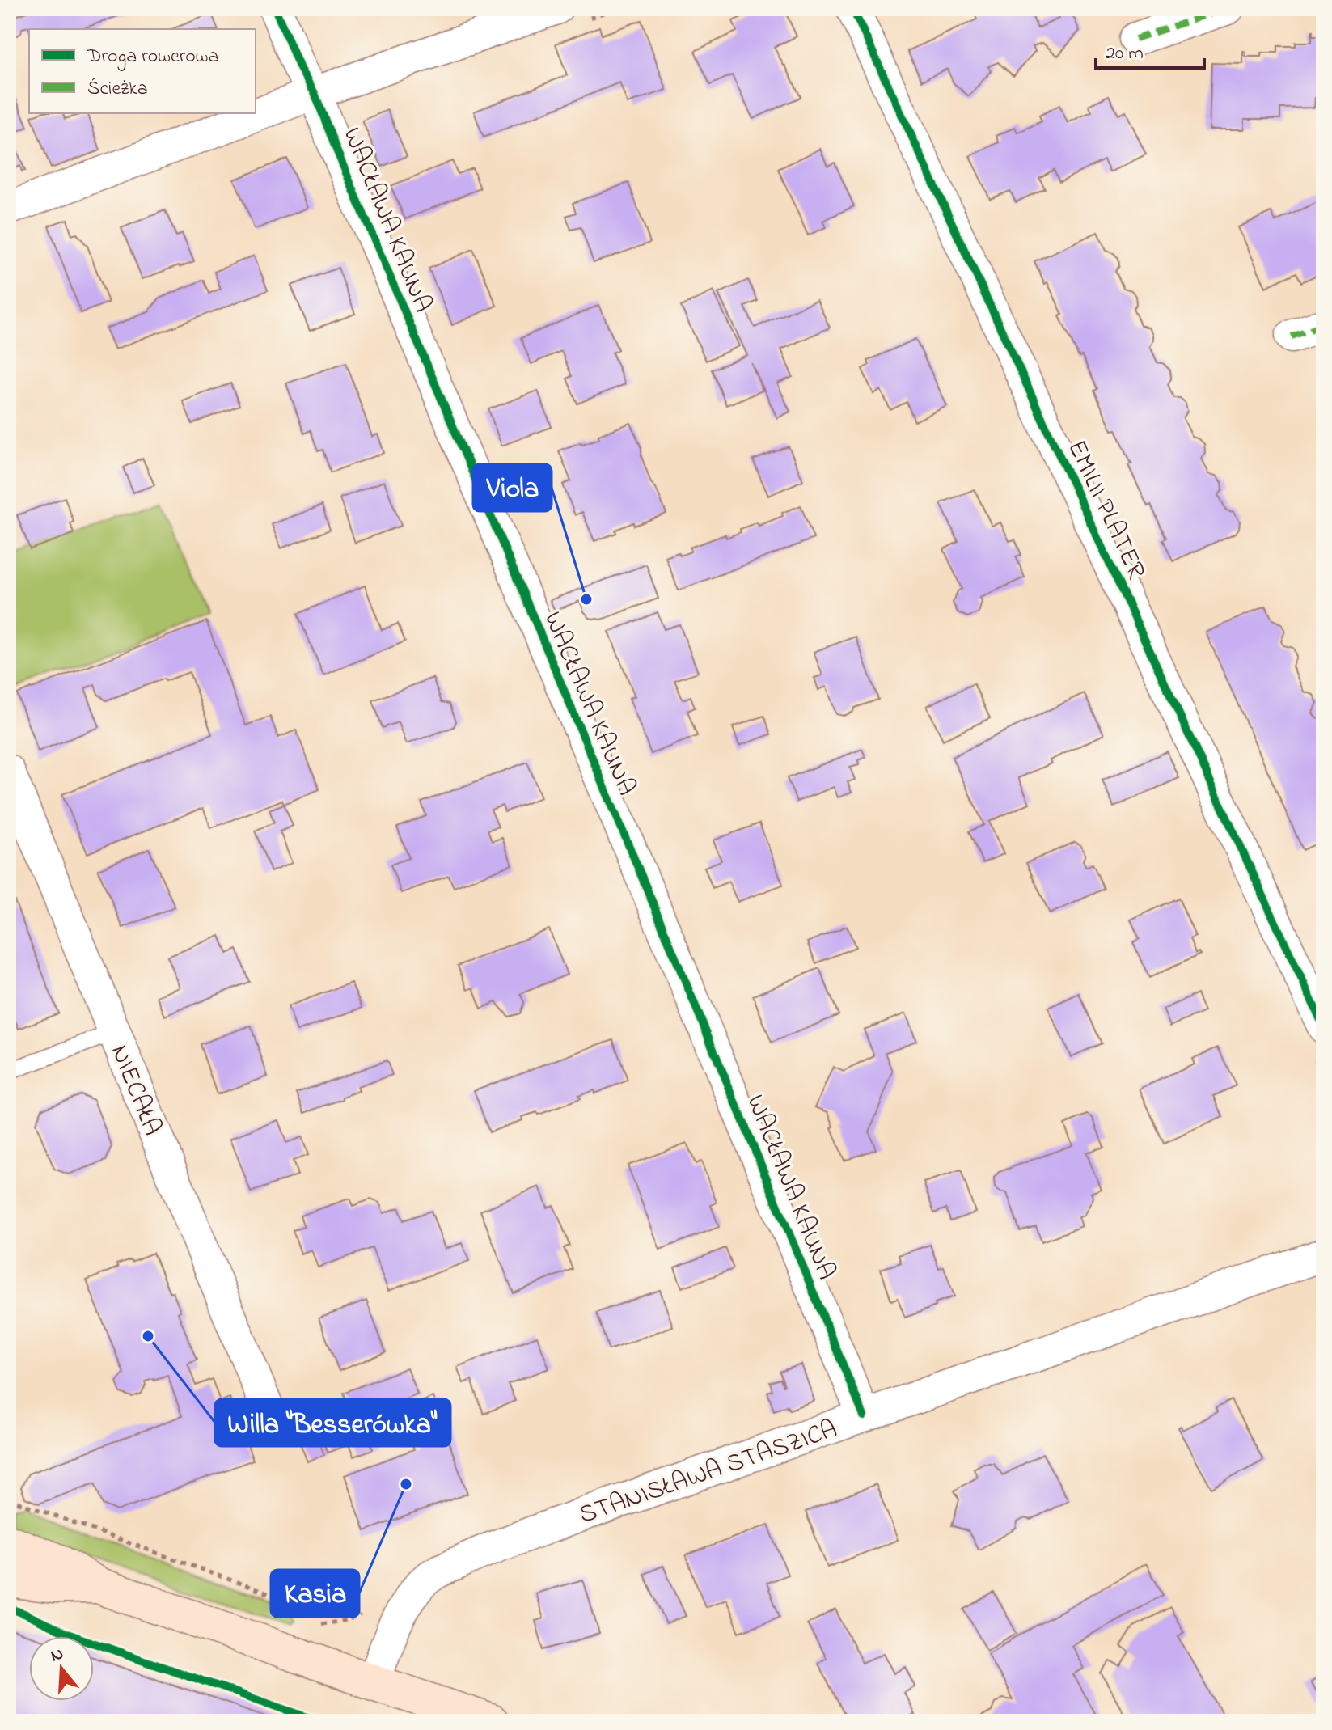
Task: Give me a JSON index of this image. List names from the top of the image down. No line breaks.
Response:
{"streets":{"street":["WACŁAWA KAUNA","EMILII PLATER","NIECAŁA","STANISŁAWA STASZICA"]},"crossings":[["WACŁAWA KAUNA","STANISŁAWA STASZICA"]],"places":["Viola","Willa \"Besserówka\"","Kasia"],"legend":["Droga rowerowa","Ścieżka"],"scale_bar":"20 m","north":"top"}
